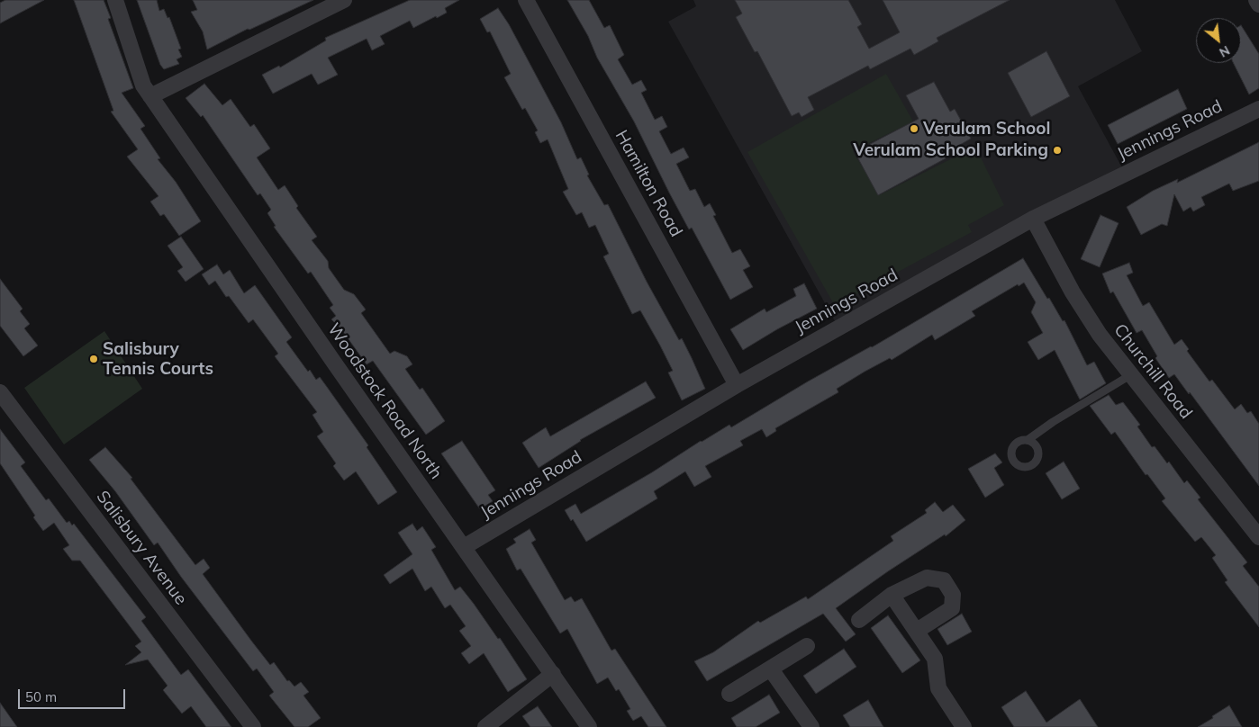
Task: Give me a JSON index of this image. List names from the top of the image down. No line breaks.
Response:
{"streets":{"street":["Jennings Road","Hamilton Road","Churchill Road","Woodstock Road North","Salisbury Avenue"]},"crossings":[["Jennings Road","Hamilton Road"],["Jennings Road","Churchill Road"],["Jennings Road","Woodstock Road North"]],"places":["Verulam School","Verulam School Parking","Salisbury Tennis Courts"],"scale_bar":"50 m","north":"bottom right"}
